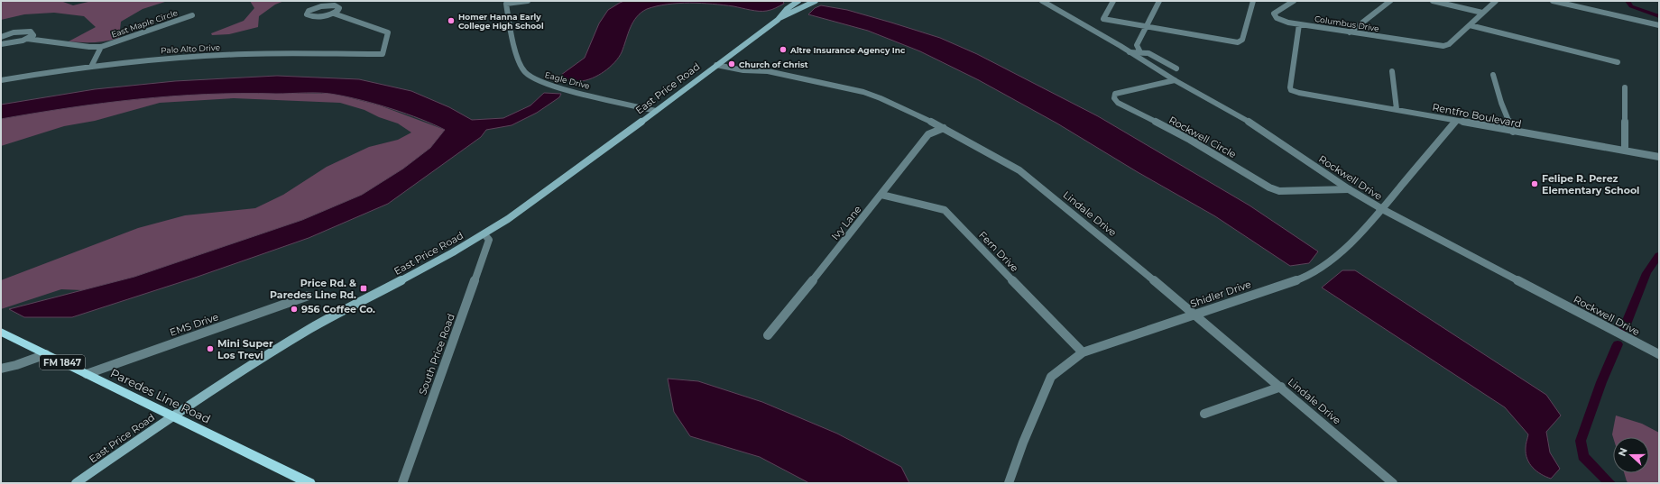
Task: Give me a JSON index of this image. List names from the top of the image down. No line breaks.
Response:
{"streets":{"main road":["East Price Road","FM 1847","Paredes Line Road"],"street":["East Maple Circle","Columbus Drive","Palo Alto Drive","Eagle Drive","Rentfro Boulevard","Rockwell Circle","Rockwell Drive","Lindale Drive","Ivy Lane","Fern Drive","Shidler Drive","EMS Drive","South Price Road"]},"crossings":[["Columbus Drive","Rentfro Boulevard"],["Eagle Drive","East Price Road"],["East Price Road","Lindale Drive"],["East Price Road","South Price Road"],["East Price Road","Paredes Line Road"],["Rentfro Boulevard","Shidler Drive"],["Rockwell Circle","Rockwell Drive"],["Rockwell Drive","Shidler Drive"],["Lindale Drive","Ivy Lane"],["Lindale Drive","Shidler Drive"],["Ivy Lane","Fern Drive"],["Fern Drive","Shidler Drive"],["EMS Drive","Paredes Line Road"]],"places":{"other":["Homer Hanna Early College High School","Altre Insurance Agency Inc","Church of Christ","Felipe R. Perez Elementary School","956 Coffee Co.","Mini Super Los Trevi"],"transit":["Price Rd. & Paredes Line Rd."]},"north":"left"}
